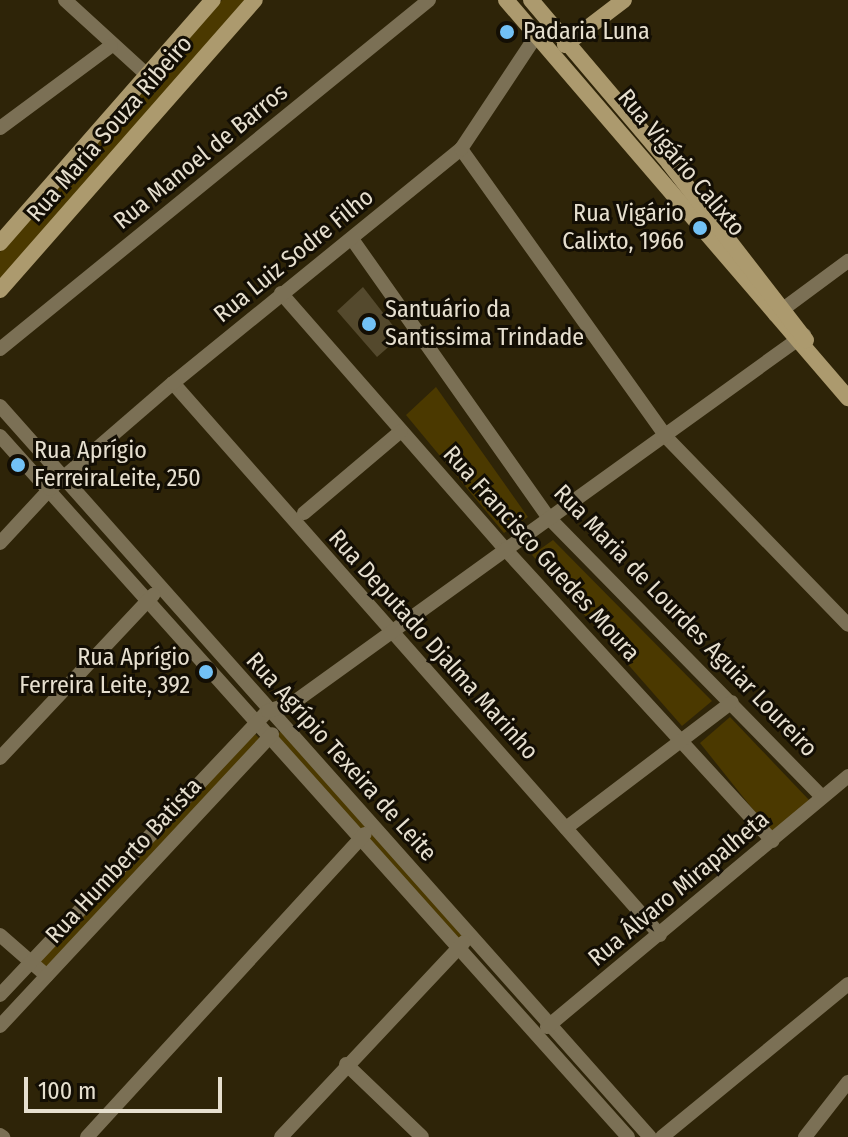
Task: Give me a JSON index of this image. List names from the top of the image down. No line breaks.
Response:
{"streets":{"main road":["Rua Maria Souza Ribeiro","Rua Vigário Calixto"],"street":["Rua Manoel de Barros","Rua Luiz Sodre Filho","Rua Francisco Guedes Moura","Rua Maria de Lourdes Aguiar Loureiro","Rua Deputado Djalma Marinho","Rua Agrípio Texeira de Leite","Rua Humberto Batista","Rua Álvaro Mirapalheta"]},"crossings":[["Rua Vigário Calixto","Rua Luiz Sodre Filho"],["Rua Luiz Sodre Filho","Rua Francisco Guedes Moura"],["Rua Luiz Sodre Filho","Rua Maria de Lourdes Aguiar Loureiro"],["Rua Luiz Sodre Filho","Rua Deputado Djalma Marinho"],["Rua Luiz Sodre Filho","Rua Agrípio Texeira de Leite"],["Rua Francisco Guedes Moura","Rua Álvaro Mirapalheta"],["Rua Maria de Lourdes Aguiar Loureiro","Rua Álvaro Mirapalheta"],["Rua Deputado Djalma Marinho","Rua Álvaro Mirapalheta"],["Rua Agrípio Texeira de Leite","Rua Humberto Batista"],["Rua Agrípio Texeira de Leite","Rua Álvaro Mirapalheta"]],"places":["Padaria Luna","Rua Vigário Calixto, 1966","Santuário da Santissima Trindade","Rua Aprígio FerreiraLeite, 250","Rua Aprígio Ferreira Leite, 392"],"scale_bar":"100 m"}
